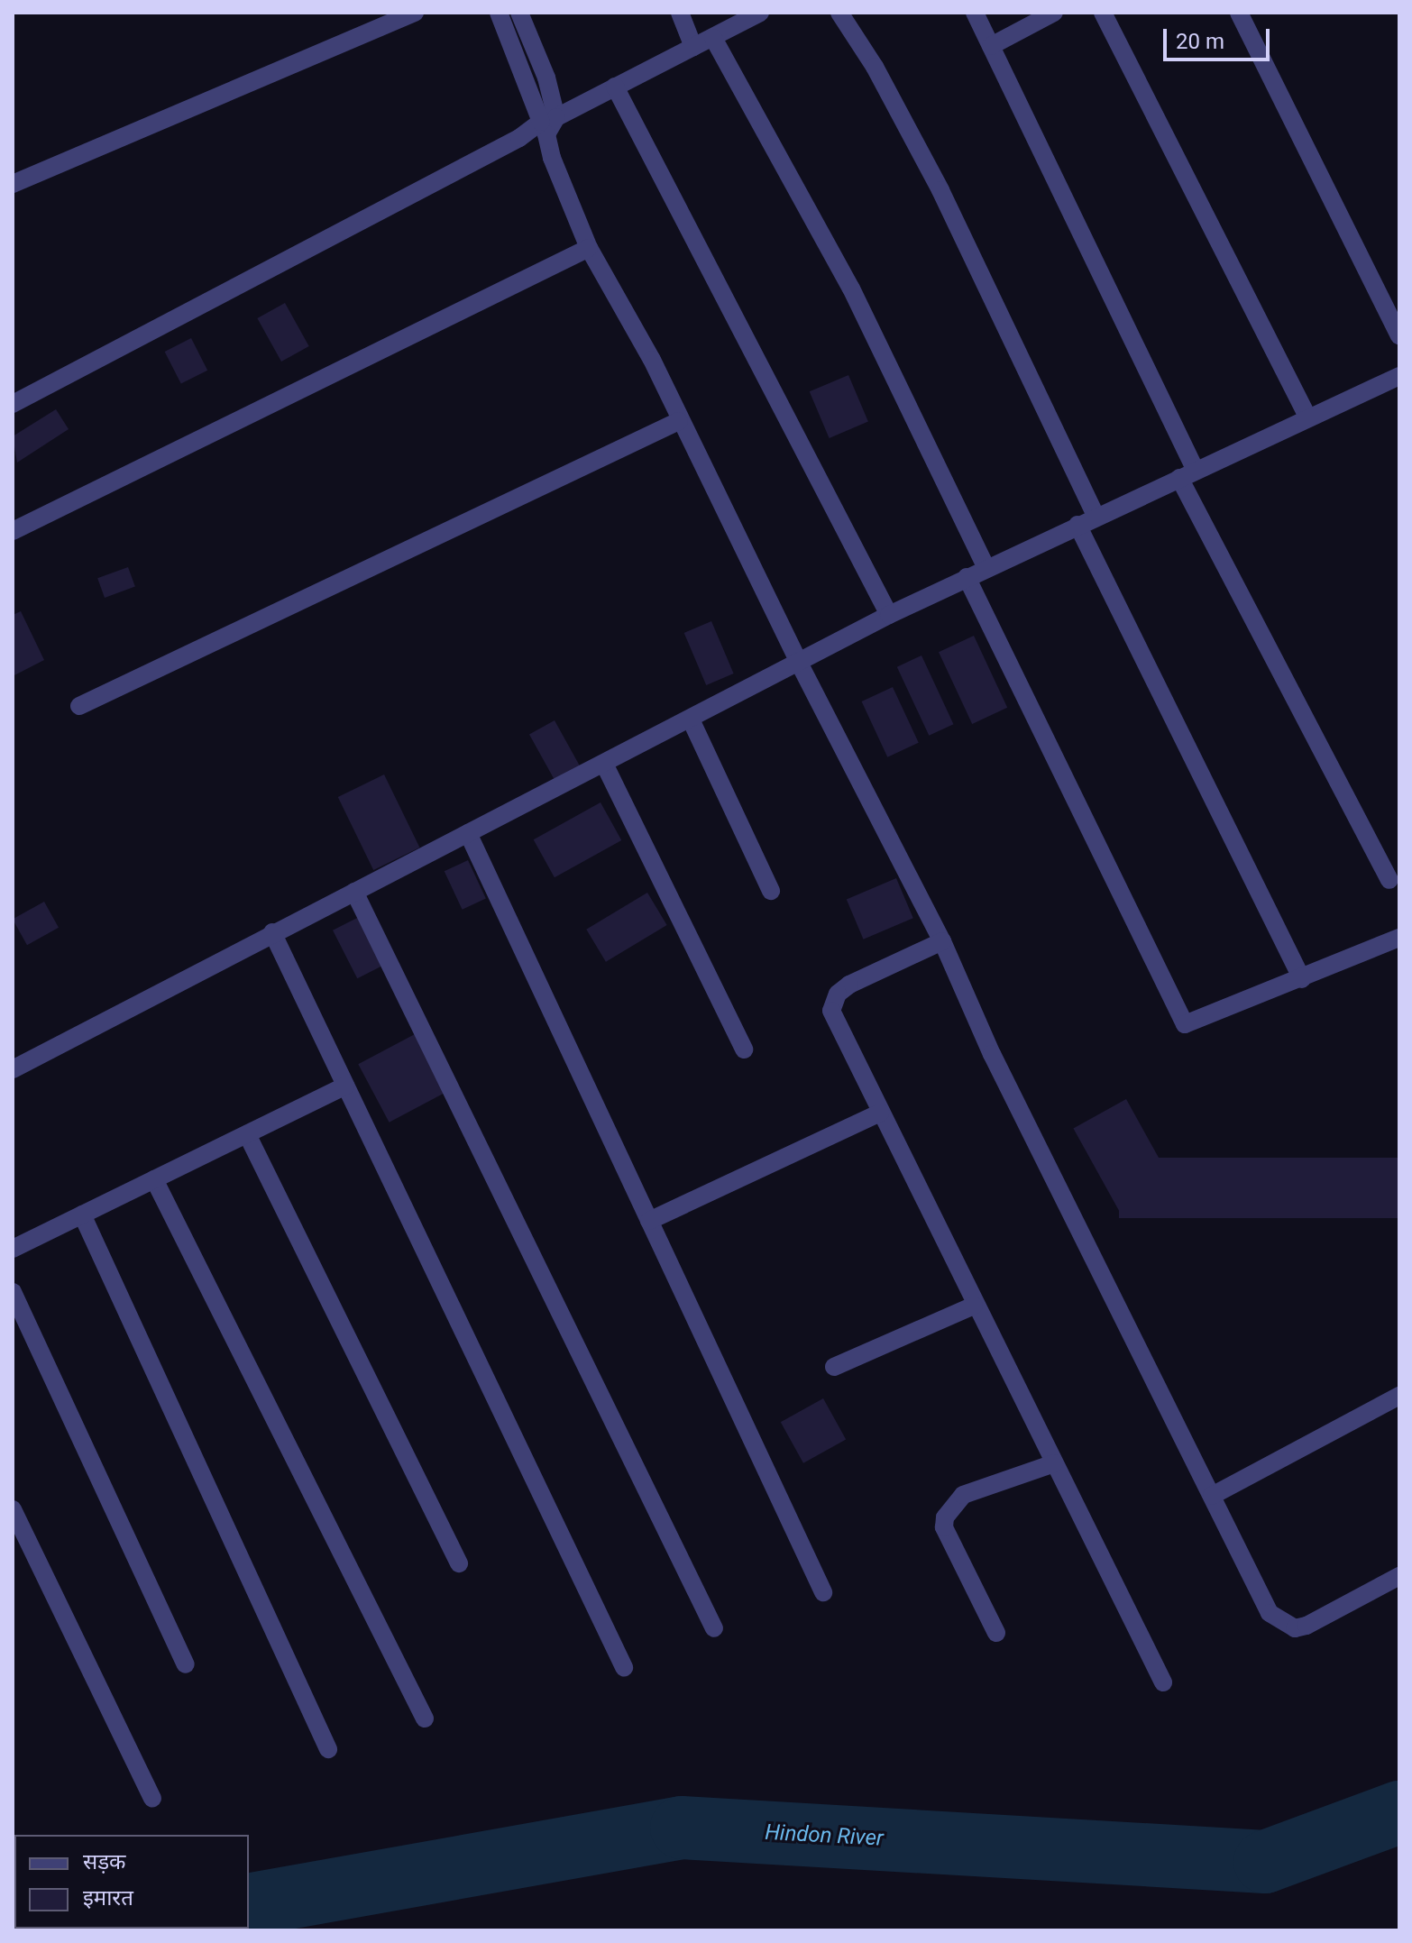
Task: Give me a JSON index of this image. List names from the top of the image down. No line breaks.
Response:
{"water":["Hindon River"],"legend":["सड़क","इमारत"],"scale_bar":"20 m"}
